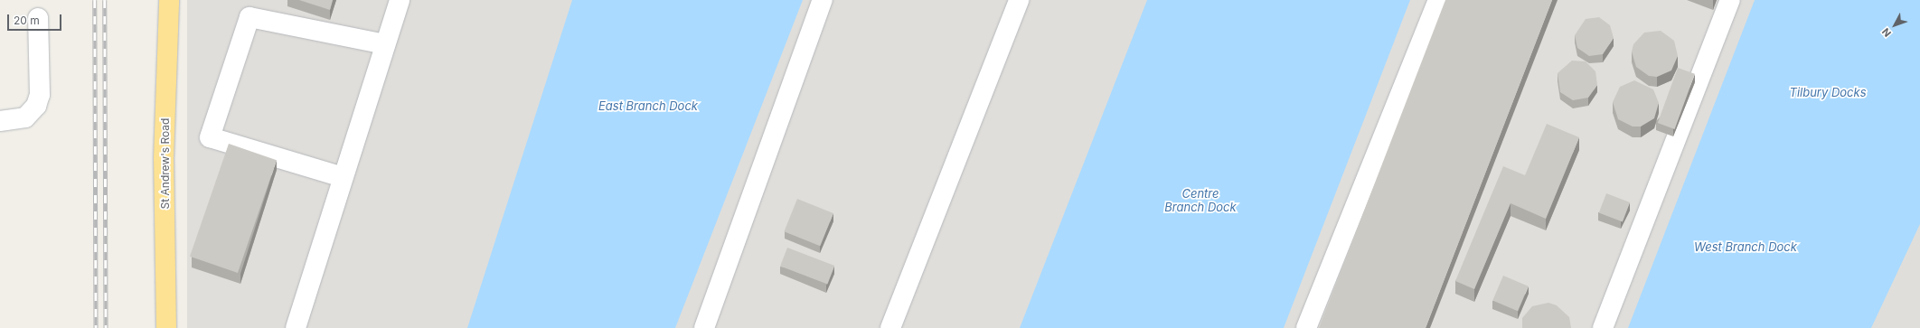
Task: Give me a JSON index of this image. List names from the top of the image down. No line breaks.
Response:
{"streets":{"highway":["St Andrew's Road"]},"water":["Tilbury Docks","East Branch Dock","Centre Branch Dock","West Branch Dock"],"scale_bar":"20 m","north":"bottom left"}
